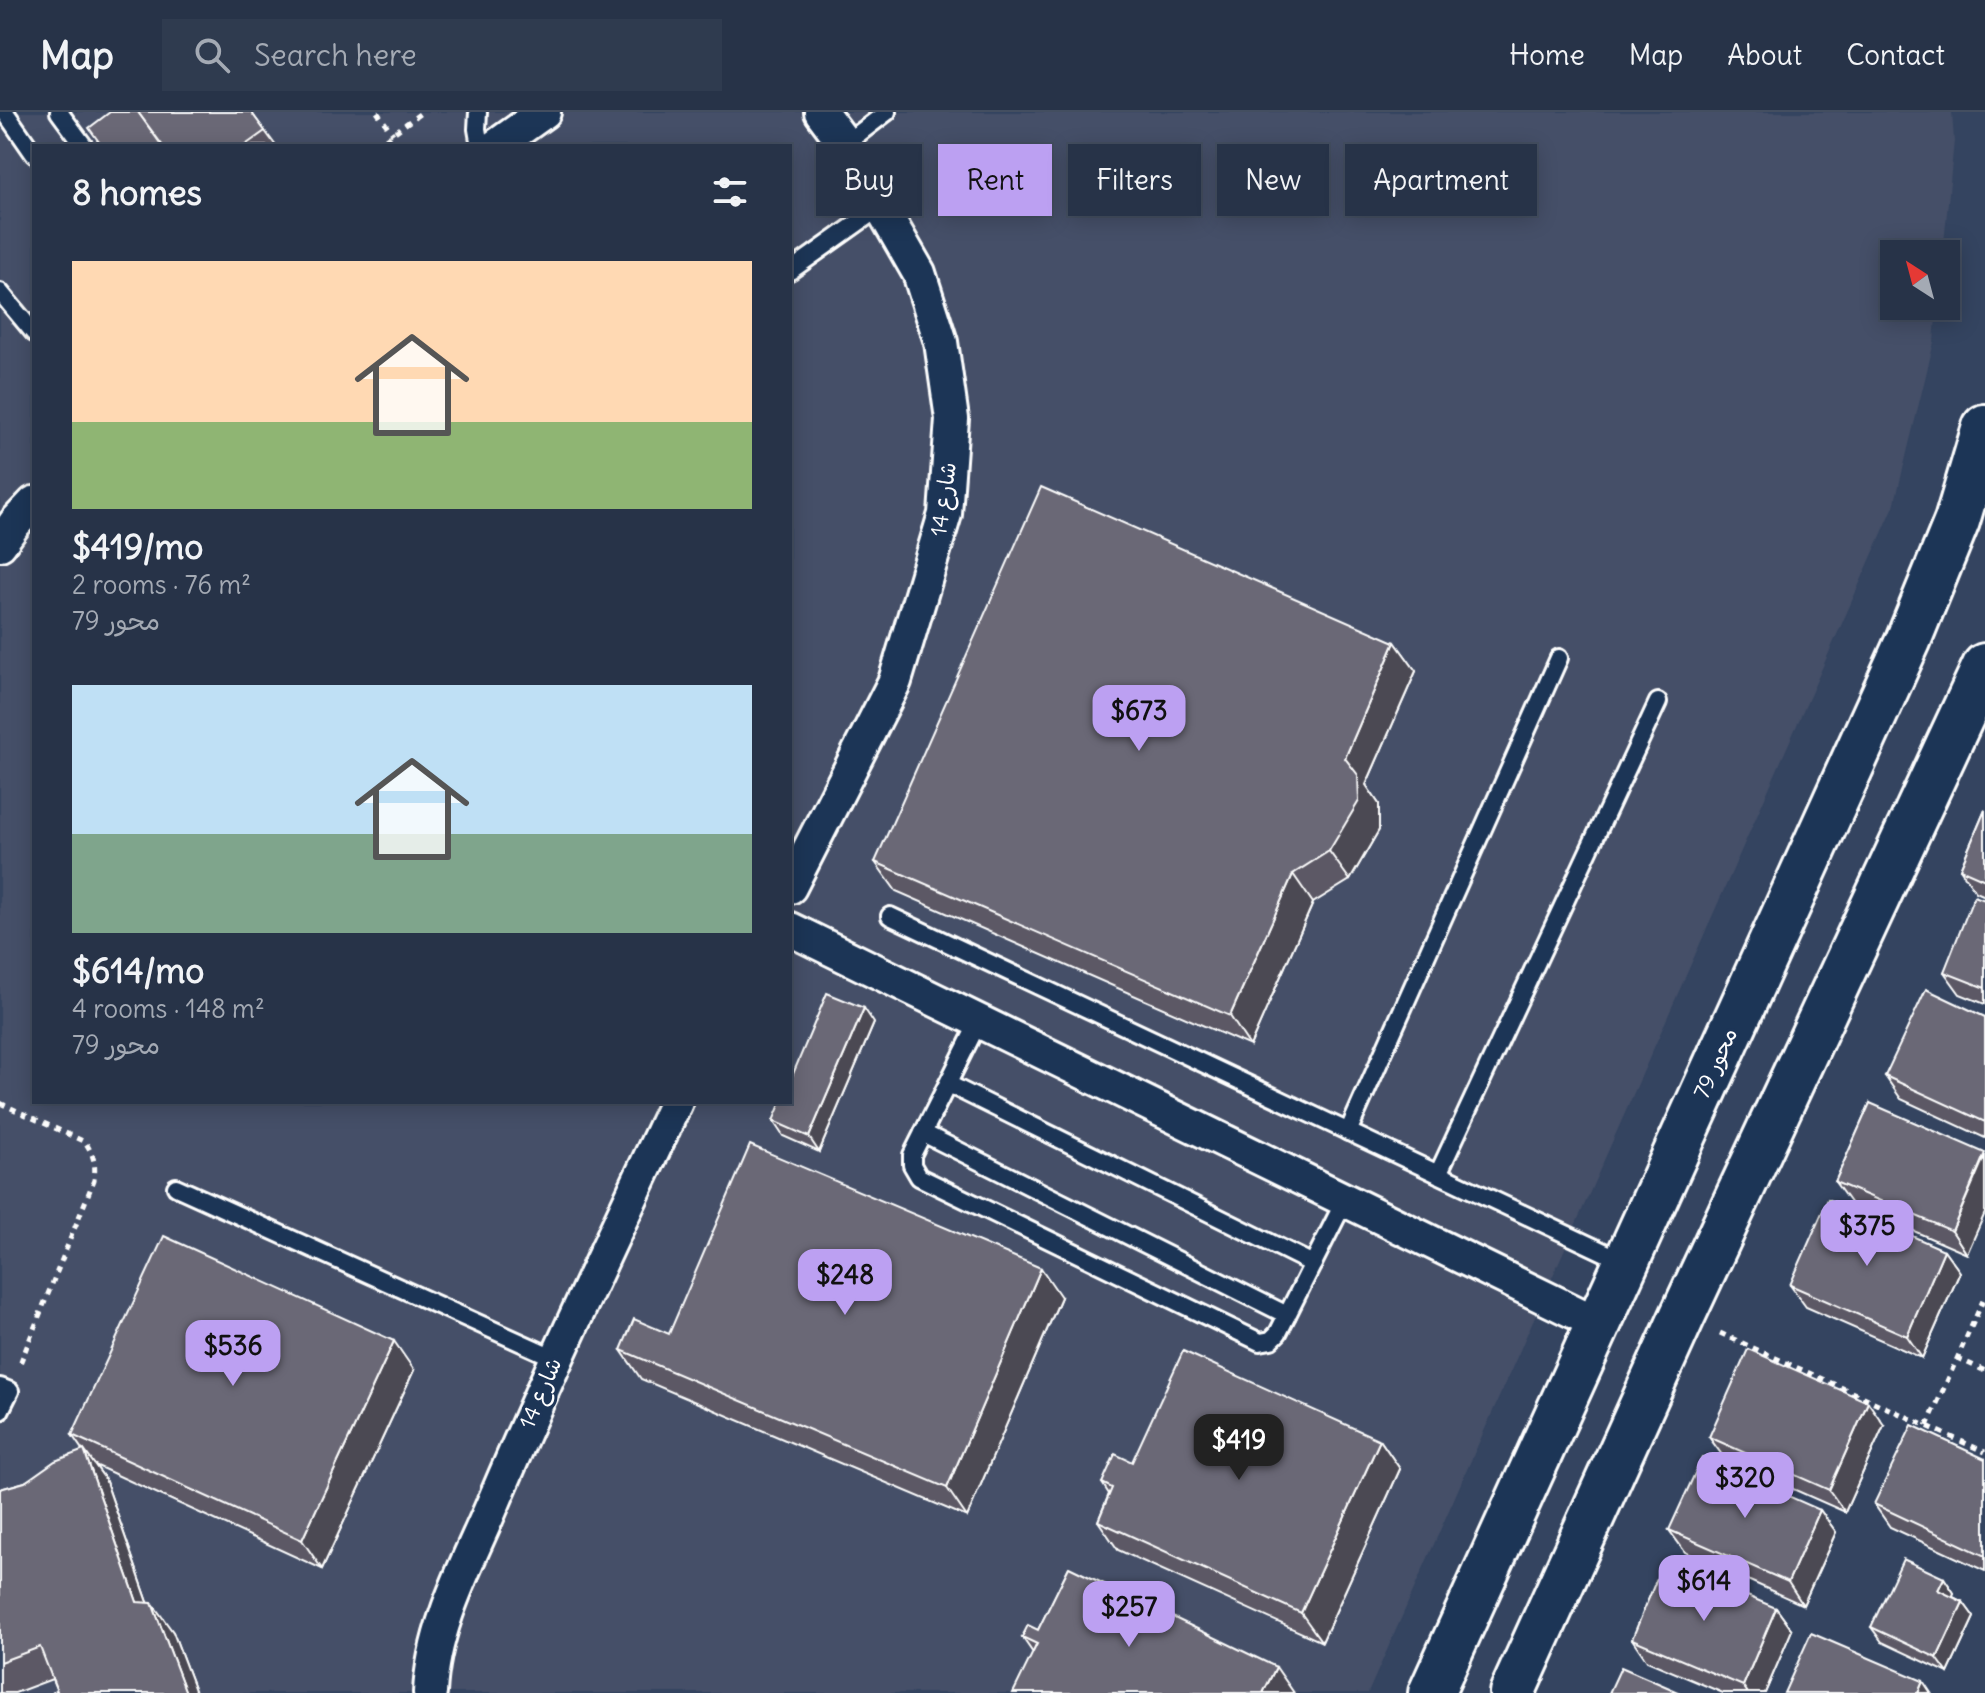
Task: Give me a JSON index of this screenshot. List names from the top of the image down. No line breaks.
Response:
{"streets":{"main road":["محور 79"],"street":["شارع 14"]},"north":"top left","page":{"header":"Map","search":"Search here","nav":["Home","Map","About","Contact"],"chip":["Buy","Rent","Filters","New","Apartment"],"heading":"8 homes","list":[{"name":"$419/mo","note":"2 rooms · 76 m² · محور 79"},{"name":"$614/mo","note":"4 rooms · 148 m² · محور 79"}],"price":["$673","$375","$248","$536","$419","$320","$614","$257"]}}
